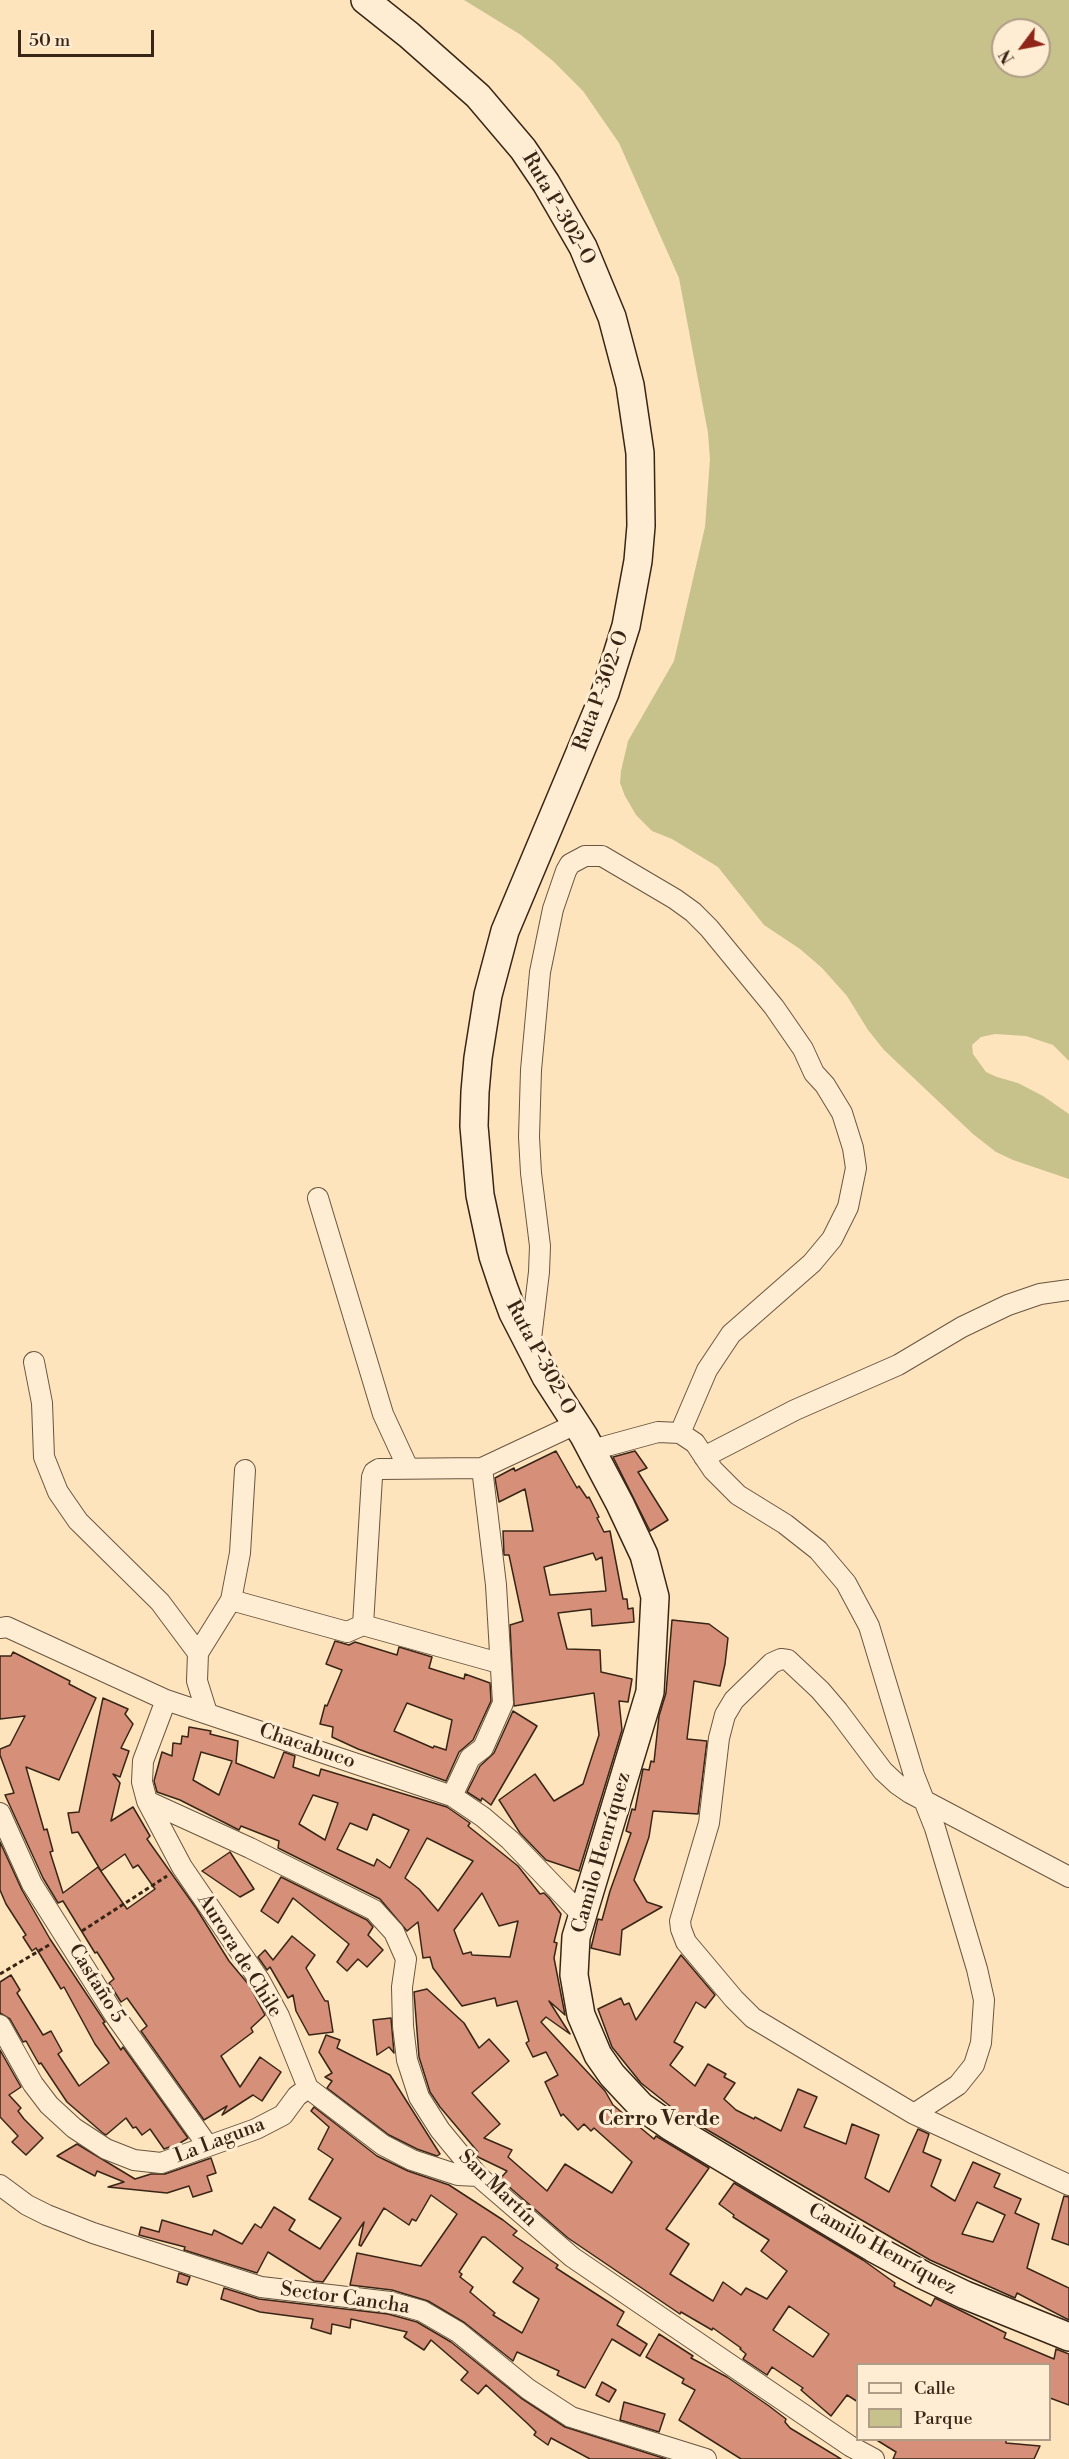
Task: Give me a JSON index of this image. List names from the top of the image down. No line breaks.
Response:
{"streets":{"street":["Ruta P-302-O","Chacabuco","Camilo Henríquez","Aurora de Chile","Castaño 5","La Laguna","San Martín","Sector Cancha"]},"crossings":[["Ruta P-302-O","Camilo Henríquez"],["Chacabuco","Camilo Henríquez"],["Chacabuco","Aurora de Chile"],["Aurora de Chile","La Laguna"],["Aurora de Chile","San Martín"],["Castaño 5","La Laguna"]],"districts":["Cerro Verde"],"legend":["Calle","Parque"],"scale_bar":"50 m","north":"bottom left"}
